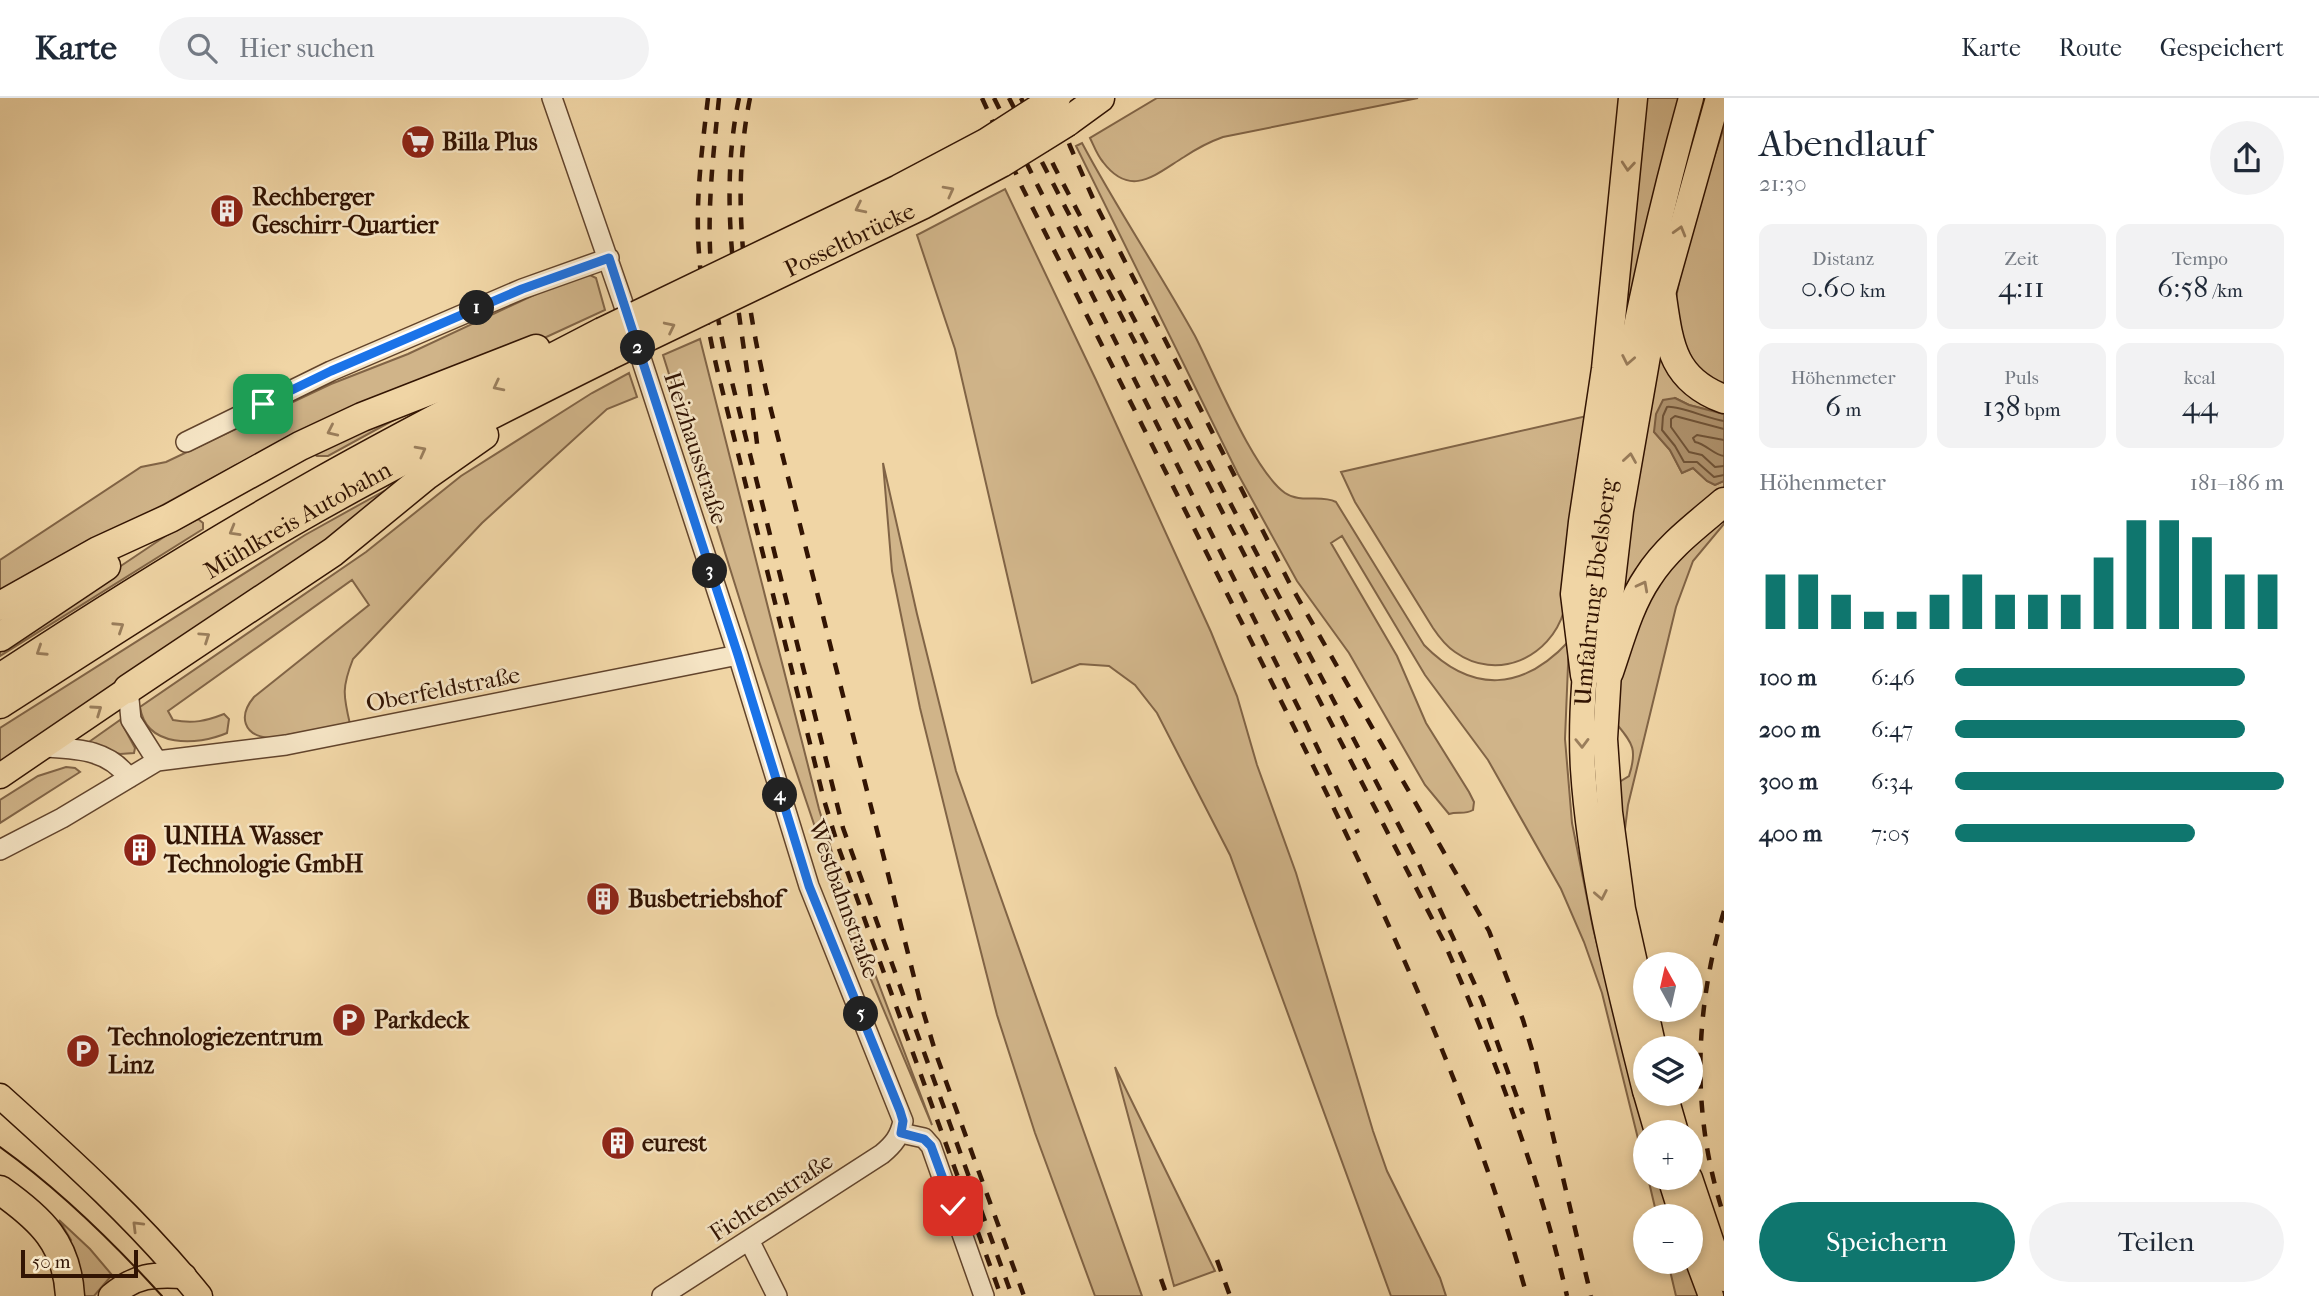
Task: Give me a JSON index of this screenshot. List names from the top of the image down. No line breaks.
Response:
{"streets":{"highway":["Posseltbrücke","Mühlkreis Autobahn"],"main road":["Umfahrung Ebelsberg"],"street":["Heizhausstraße","Oberfeldstraße","Westbahnstraße","Fichtenstraße"]},"crossings":[["Posseltbrücke","Mühlkreis Autobahn"],["Heizhausstraße","Oberfeldstraße"],["Heizhausstraße","Westbahnstraße"],["Oberfeldstraße","Westbahnstraße"],["Westbahnstraße","Fichtenstraße"]],"places":{"supermarket":["Billa Plus"],"building":["Rechberger Geschirr-Quartier","UNIHA Wasser Technologie GmbH","Busbetriebshof","eurest"],"parking":["Parkdeck","Technologiezentrum Linz"]},"scale_bar":"50 m","north":"top","page":{"header":"Karte","search":"Hier suchen","nav":["Karte","Route","Gespeichert"],"heading":["Abendlauf","21:30"],"stats":[["Distanz","0.60 km"],["Zeit","4:11"],["Tempo","6:58 /km"],["Höhenmeter","6 m"],["Puls","138 bpm"],["kcal","44"]],"pins":["1","2","3","4","5"],"chart":["Höhenmeter","181–186 m"],"list":[{"name":"100 m","note":"6:46"},{"name":"200 m","note":"6:47"},{"name":"300 m","note":"6:34"},{"name":"400 m","note":"7:05"}],"map_buttons":["+","−"],"buttons":["Speichern","Teilen"],"scale":"50 m"}}
